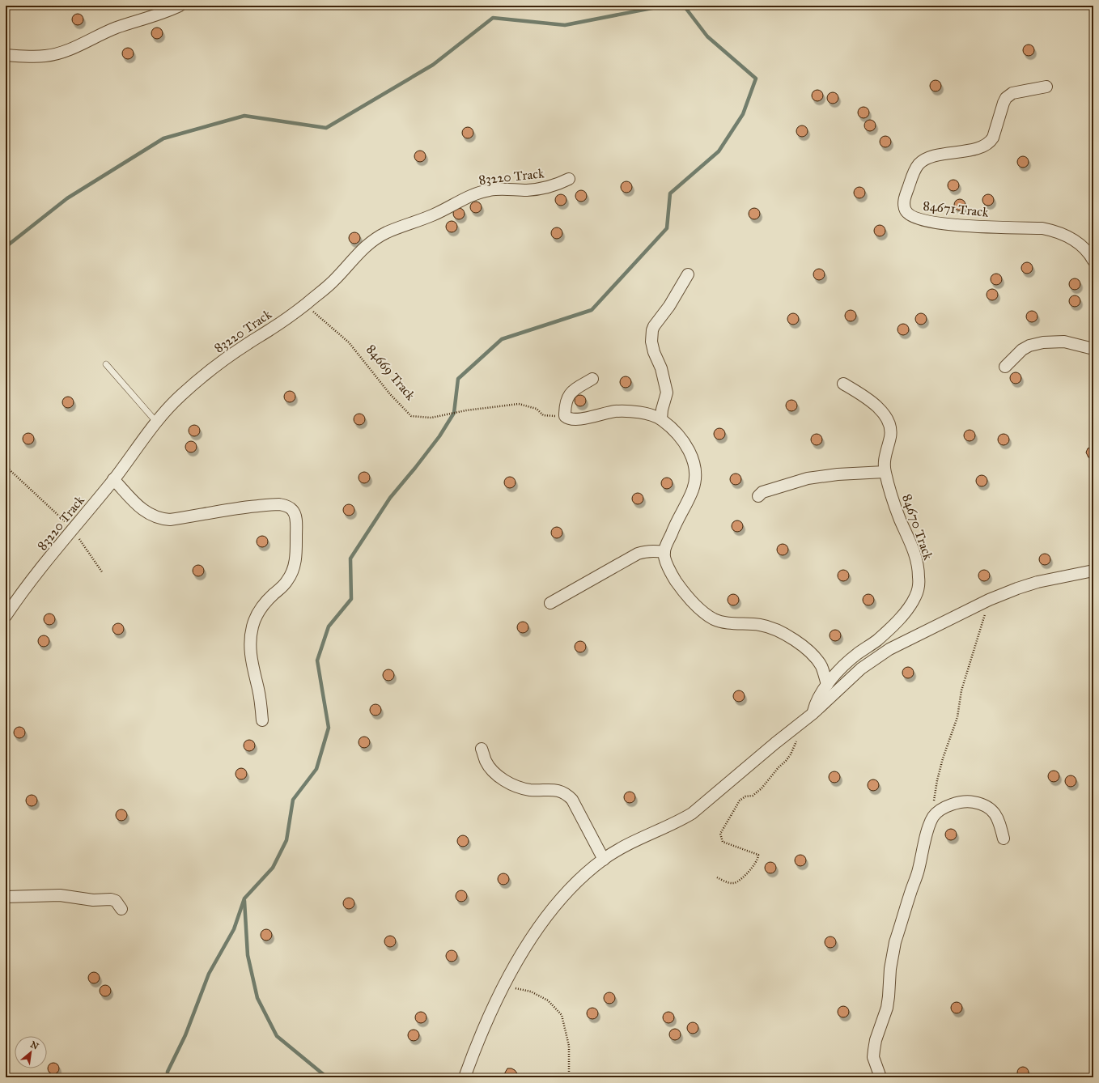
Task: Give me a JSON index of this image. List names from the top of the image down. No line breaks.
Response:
{"streets":{"street":["83220 Track","84671 Track","84670 Track"],"path":["84669 Track"]},"crossings":[["83220 Track","84669 Track"]],"north":"top right"}
